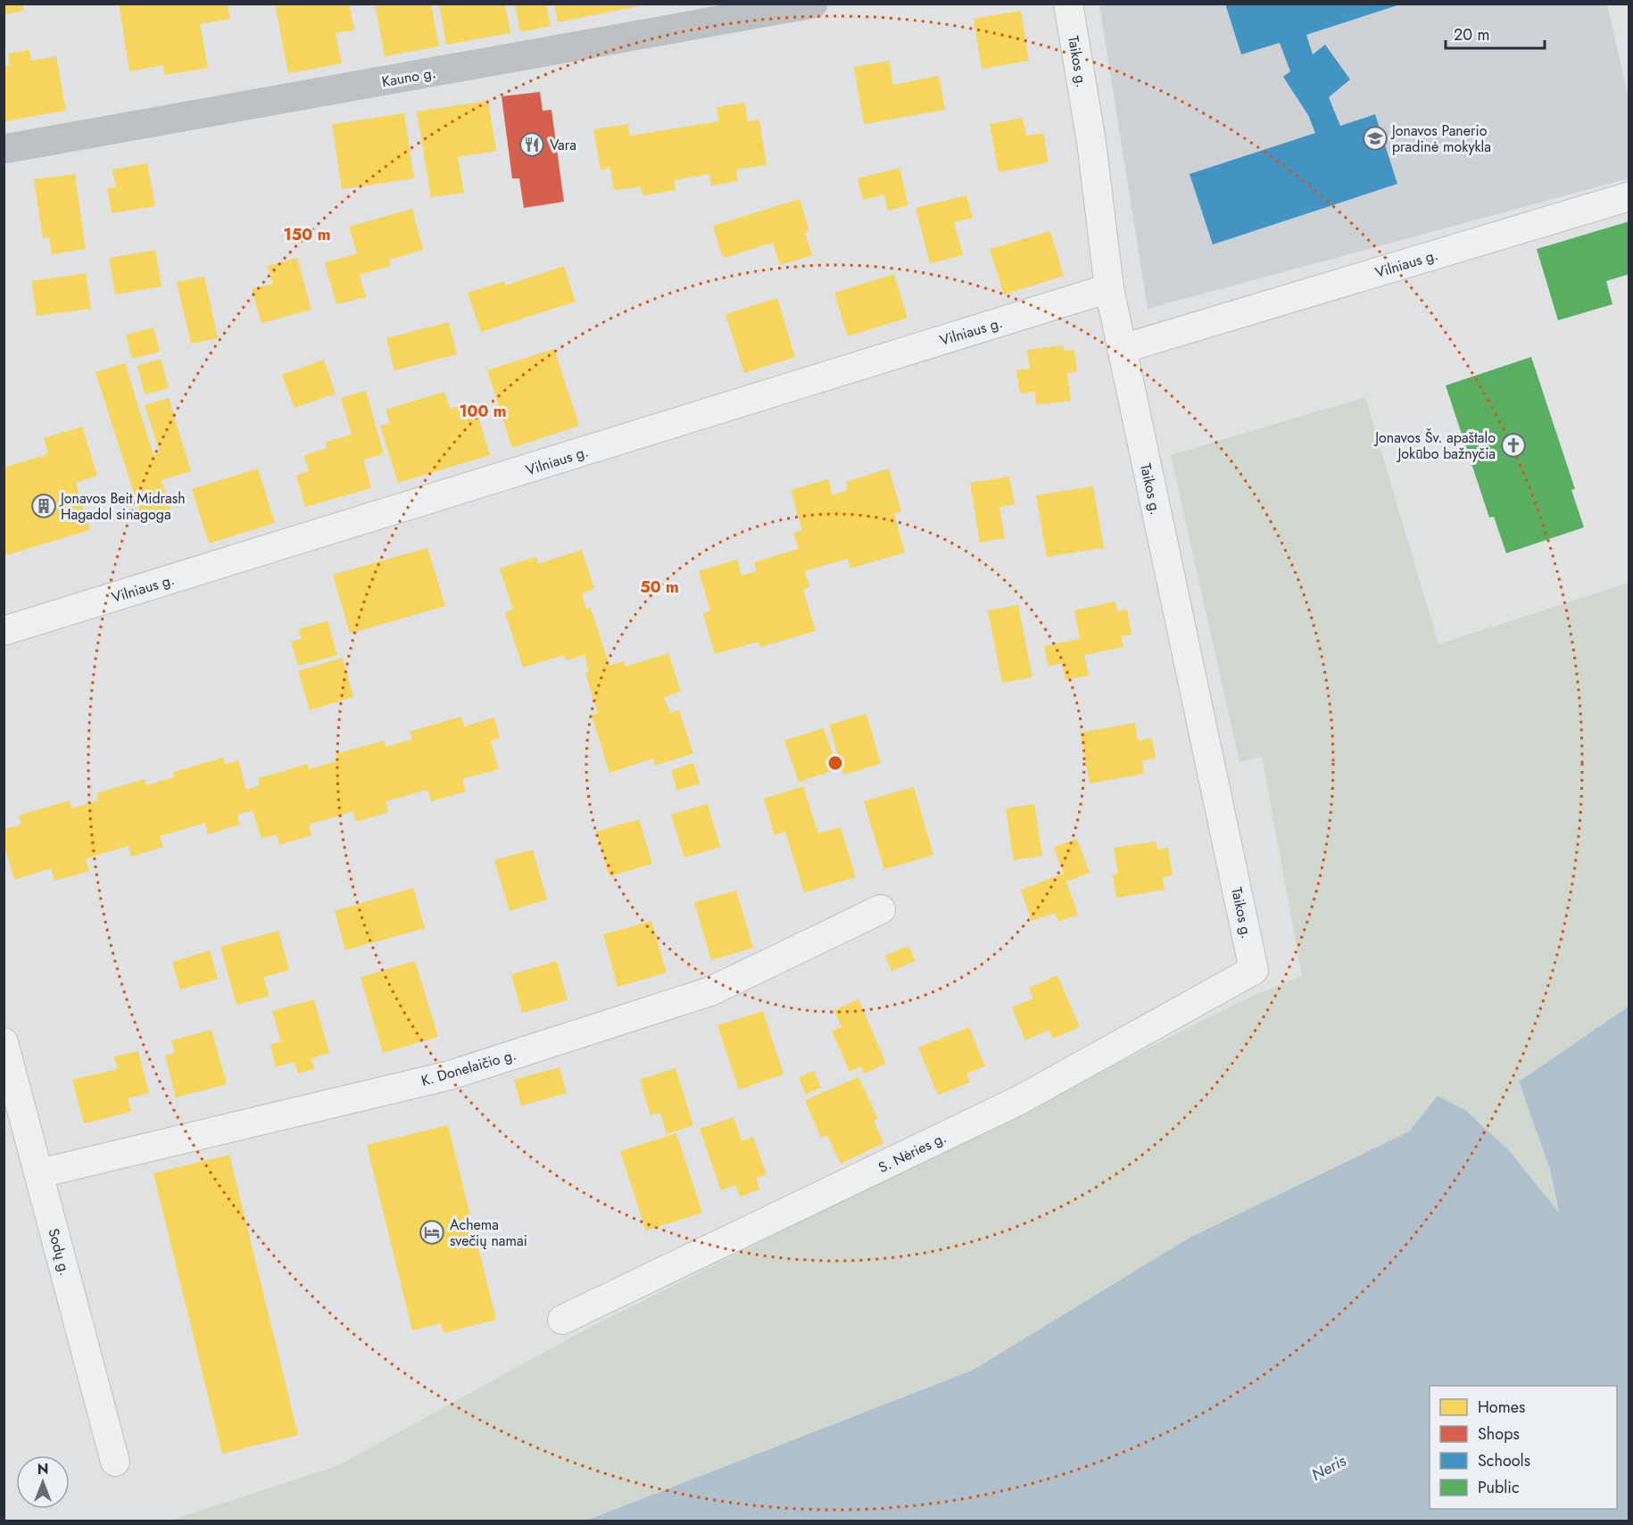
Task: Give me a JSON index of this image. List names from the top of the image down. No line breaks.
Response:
{"streets":{"main road":["Kauno g."],"street":["Taikos g.","Vilniaus g.","K. Donelaičio g.","S. Nėries g.","Sodų g."]},"crossings":[["Taikos g.","Vilniaus g."],["Taikos g.","S. Nėries g."],["K. Donelaičio g.","Sodų g."]],"water":["Neris"],"places":{"school or university":["Jonavos Panerio pradinė mokykla"],"restaurant":["Vara"],"church":["Jonavos Šv. apaštalo Jokūbo bažnyčia"],"building":["Jonavos Beit Midrash Hagadol sinagoga"],"hotel":["Achema svečių namai"]},"legend":["Homes","Shops","Schools","Public"],"scale_bar":"20 m","north":"top","rings":["150 m","100 m","50 m"]}
